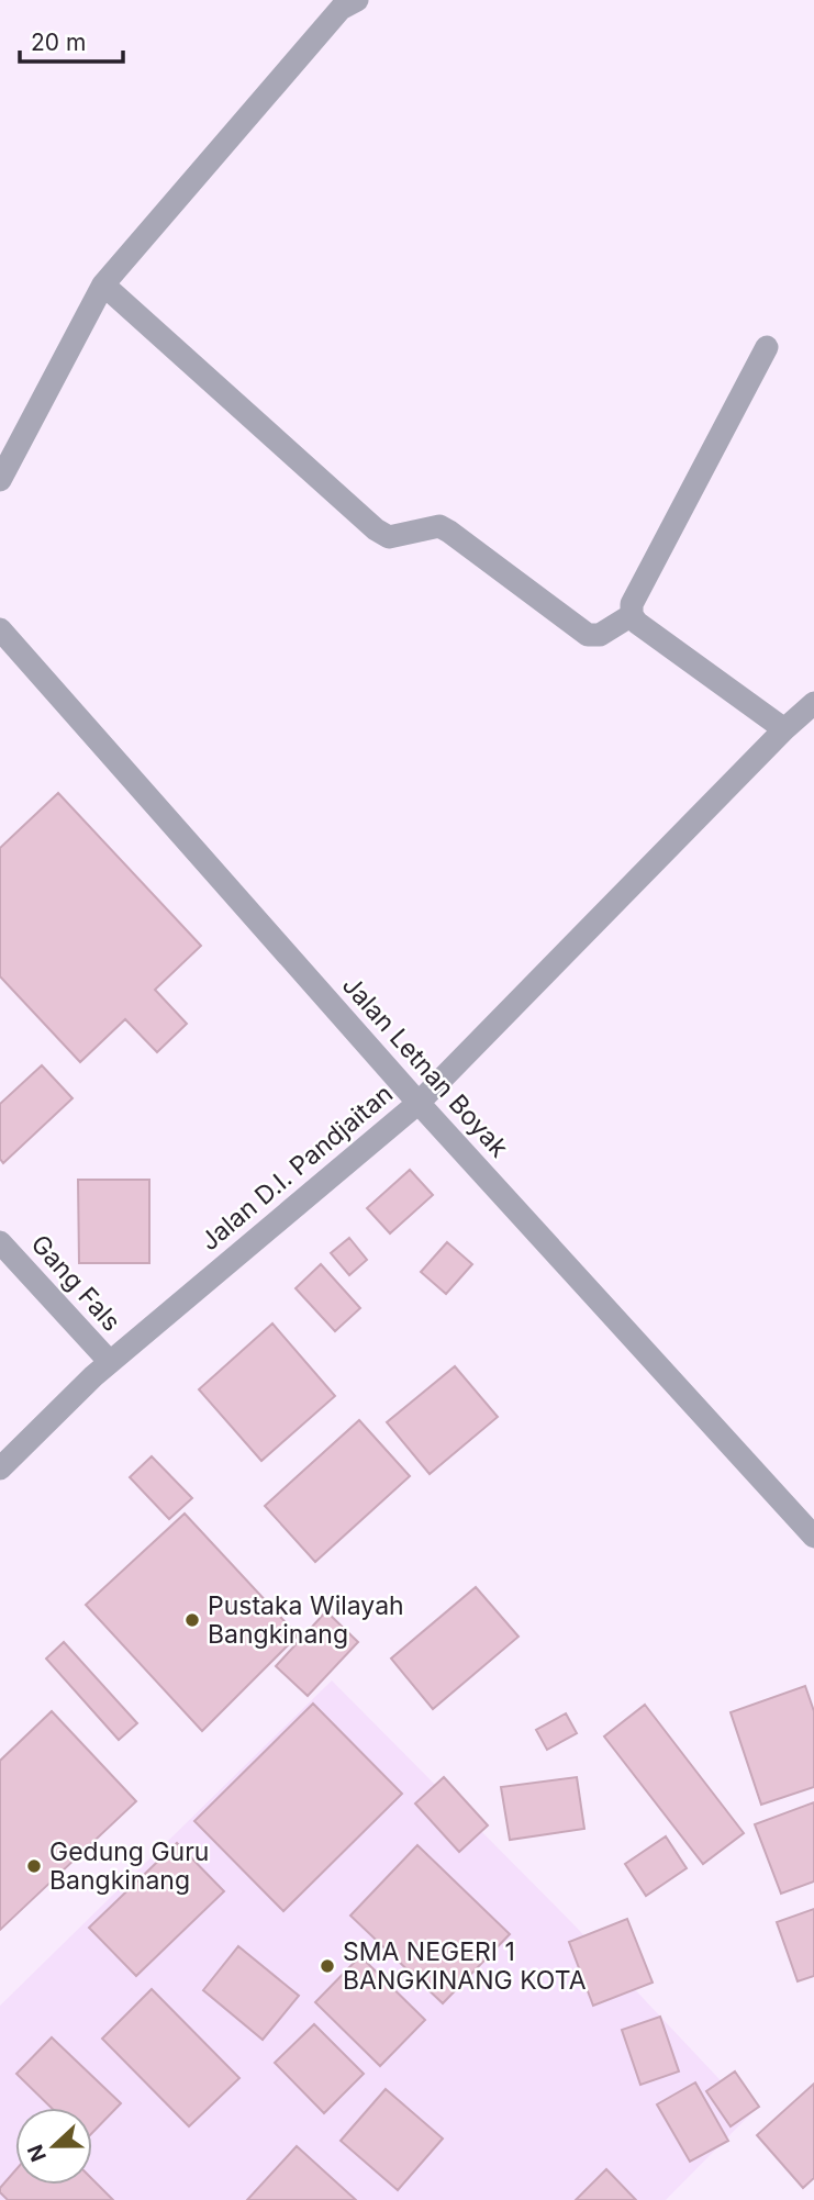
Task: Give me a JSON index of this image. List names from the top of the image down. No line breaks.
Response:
{"streets":{"street":["Jalan Letnan Boyak","Jalan D.I. Pandjaitan","Gang Fals"]},"crossings":[["Jalan Letnan Boyak","Jalan D.I. Pandjaitan"],["Jalan D.I. Pandjaitan","Gang Fals"]],"places":["Pustaka Wilayah Bangkinang","Gedung Guru Bangkinang","SMA NEGERI 1 BANGKINANG KOTA"],"scale_bar":"20 m","north":"left"}
